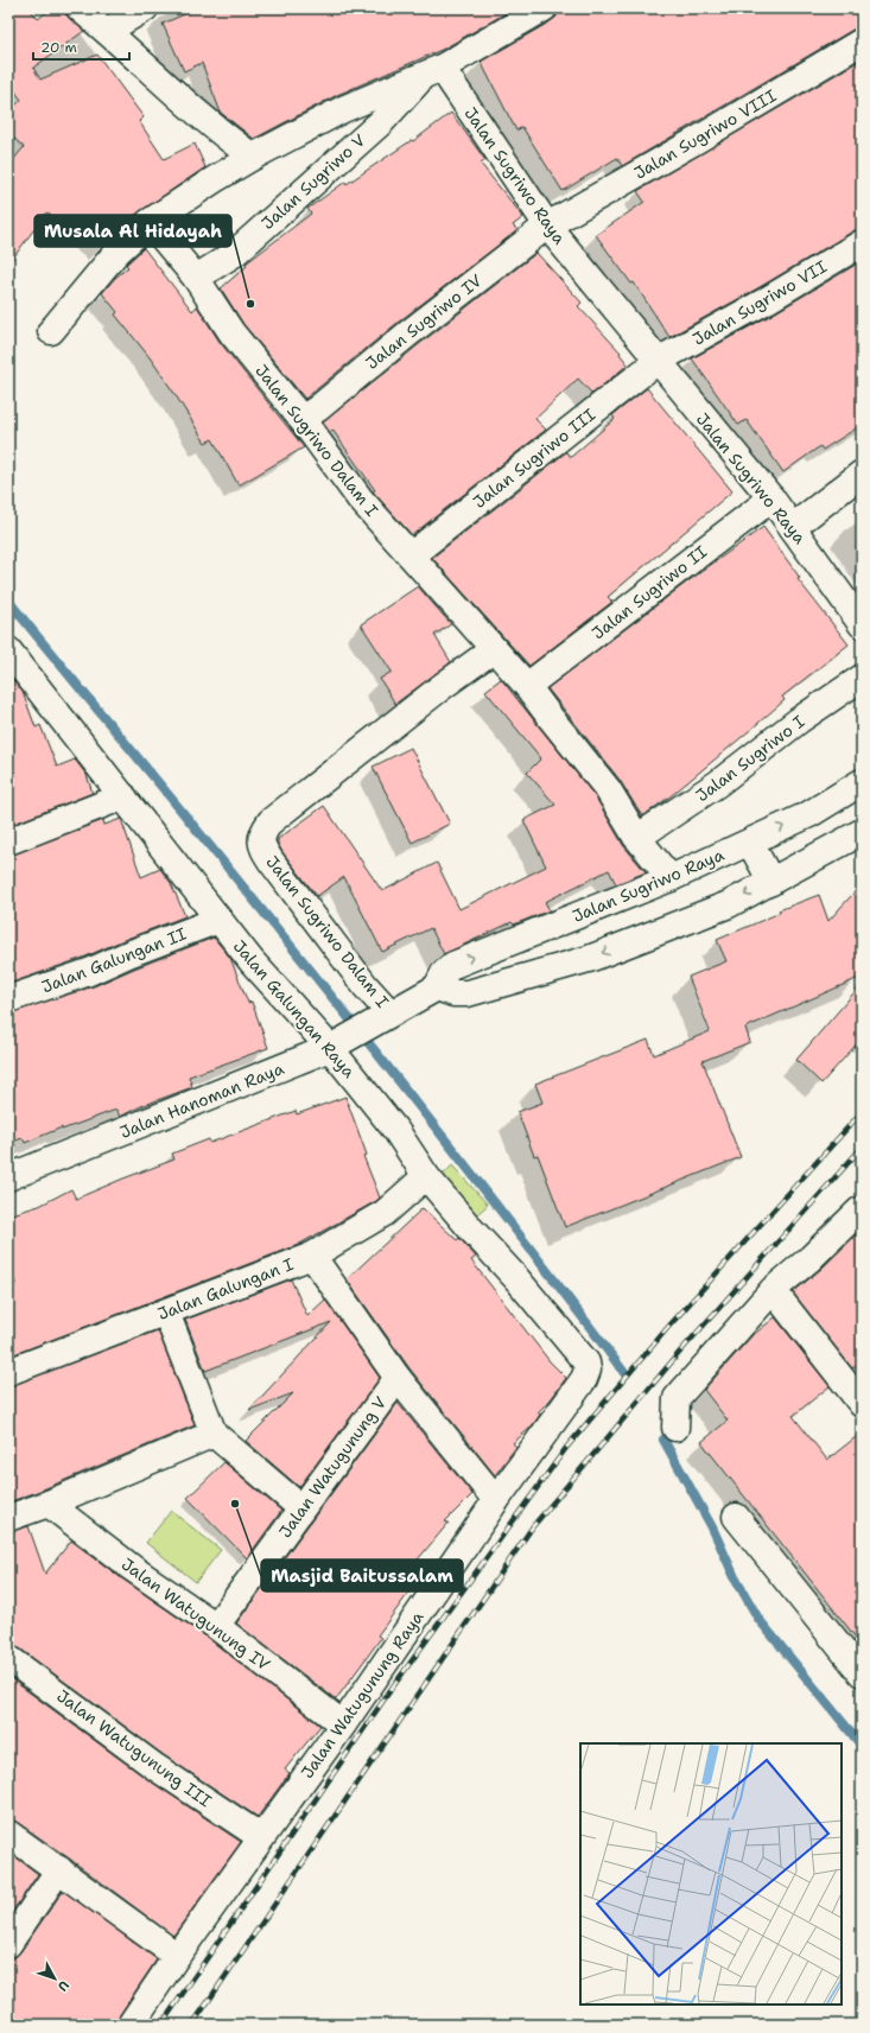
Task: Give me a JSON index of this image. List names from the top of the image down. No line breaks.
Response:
{"streets":{"street":["Jalan Sugriwo VIII","Jalan Sugriwo Raya","Jalan Sugriwo V","Jalan Sugriwo VII","Jalan Sugriwo IV","Jalan Sugriwo Dalam I","Jalan Sugriwo III","Jalan Sugriwo II","Jalan Sugriwo I","Jalan Galungan II","Jalan Galungan Raya","Jalan Hanoman Raya","Jalan Galungan I","Jalan Watugunung V","Jalan Watugunung IV","Jalan Watugunung Raya","Jalan Watugunung III"]},"crossings":[["Jalan Sugriwo VIII","Jalan Sugriwo Raya"],["Jalan Sugriwo VIII","Jalan Sugriwo IV"],["Jalan Sugriwo Raya","Jalan Sugriwo V"],["Jalan Sugriwo Raya","Jalan Sugriwo VII"],["Jalan Sugriwo Raya","Jalan Sugriwo IV"],["Jalan Sugriwo Raya","Jalan Sugriwo Dalam I"],["Jalan Sugriwo Raya","Jalan Sugriwo III"],["Jalan Sugriwo Raya","Jalan Sugriwo II"],["Jalan Sugriwo Raya","Jalan Hanoman Raya"],["Jalan Sugriwo V","Jalan Sugriwo Dalam I"],["Jalan Sugriwo VII","Jalan Sugriwo III"],["Jalan Sugriwo IV","Jalan Sugriwo Dalam I"],["Jalan Sugriwo Dalam I","Jalan Sugriwo III"],["Jalan Sugriwo Dalam I","Jalan Sugriwo II"],["Jalan Sugriwo Dalam I","Jalan Sugriwo I"],["Jalan Sugriwo Dalam I","Jalan Hanoman Raya"],["Jalan Galungan II","Jalan Galungan Raya"],["Jalan Galungan Raya","Jalan Hanoman Raya"],["Jalan Galungan Raya","Jalan Galungan I"],["Jalan Galungan Raya","Jalan Watugunung Raya"],["Jalan Galungan I","Jalan Watugunung V"],["Jalan Watugunung V","Jalan Watugunung IV"],["Jalan Watugunung V","Jalan Watugunung Raya"],["Jalan Watugunung IV","Jalan Watugunung Raya"],["Jalan Watugunung Raya","Jalan Watugunung III"]],"places":["Musala Al Hidayah","Masjid Baitussalam"],"scale_bar":"20 m","north":"bottom right"}
